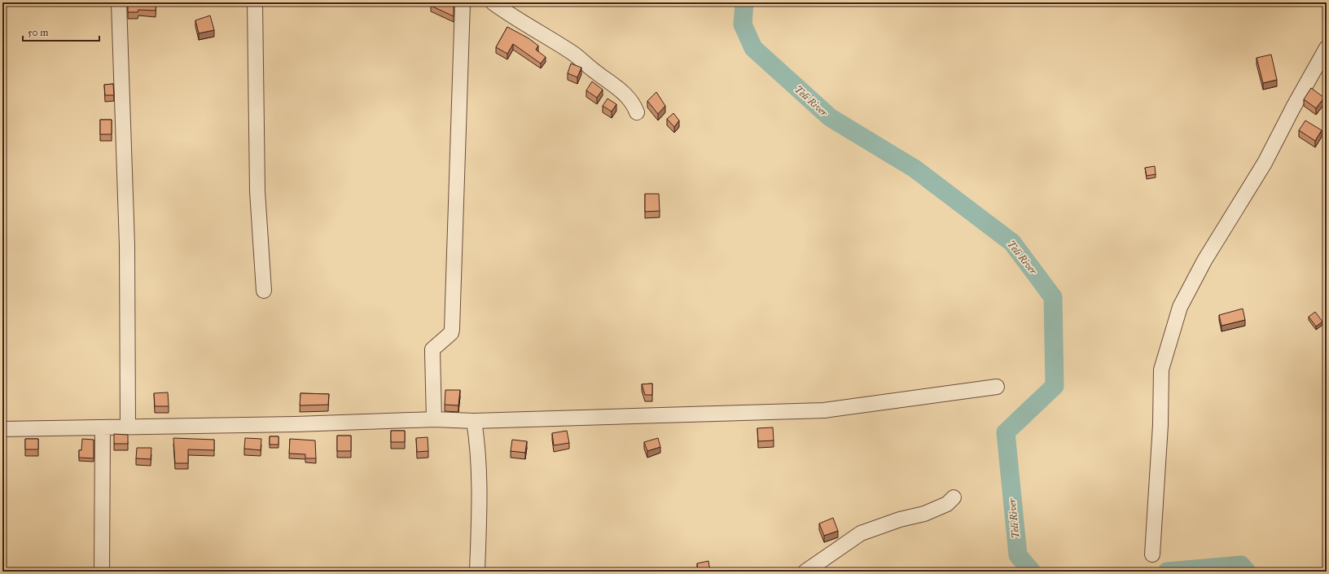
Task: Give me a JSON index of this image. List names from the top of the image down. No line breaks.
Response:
{"water":["Teli River"],"scale_bar":"50 m"}
